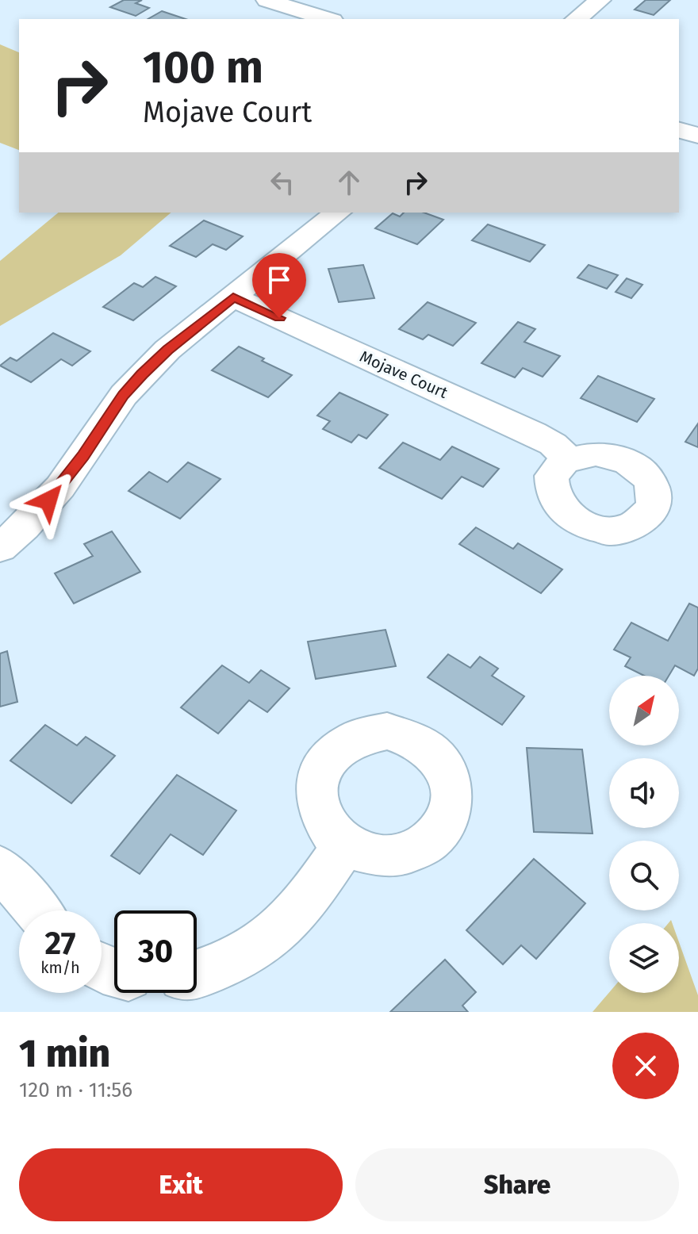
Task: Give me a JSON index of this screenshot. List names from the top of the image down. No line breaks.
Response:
{"streets":{"street":["Mojave Court"]},"north":"top right","page":{"turn":["100 m","Mojave Court"],"speed":"27 km/h","limit":"30","heading":["1 min","120 m · 11:56"],"buttons":["Exit","Share"]}}
